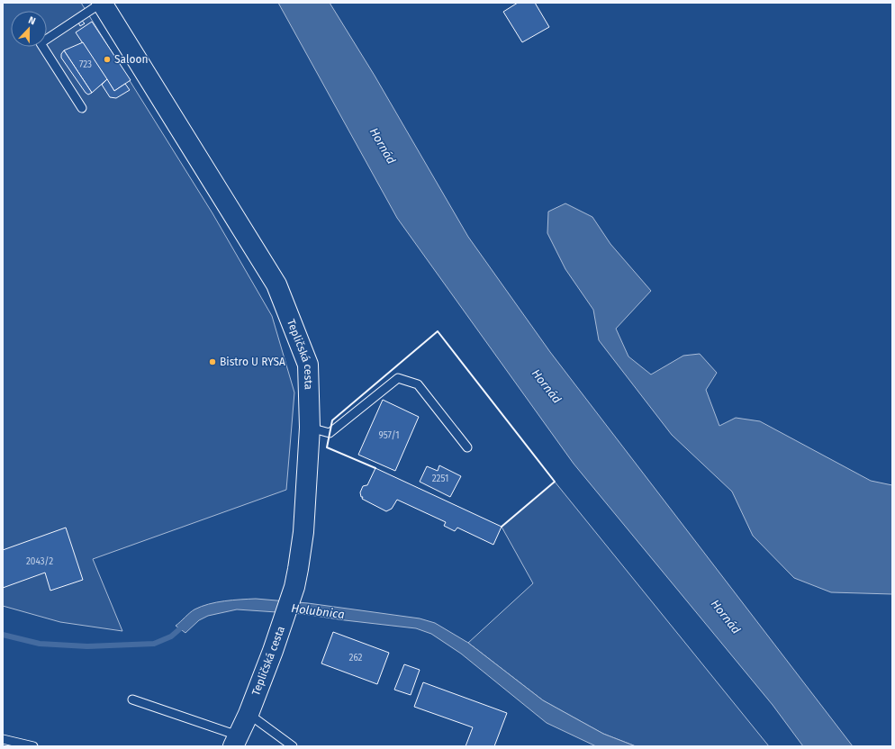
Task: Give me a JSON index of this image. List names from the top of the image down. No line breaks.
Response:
{"streets":{"street":["Tepličská cesta"]},"water":["Hornád","Holubnica"],"places":["Saloon","Bistro U RYSA"],"house_numbers":["723","957/1","2251","2043/2","262"],"north":"top"}
